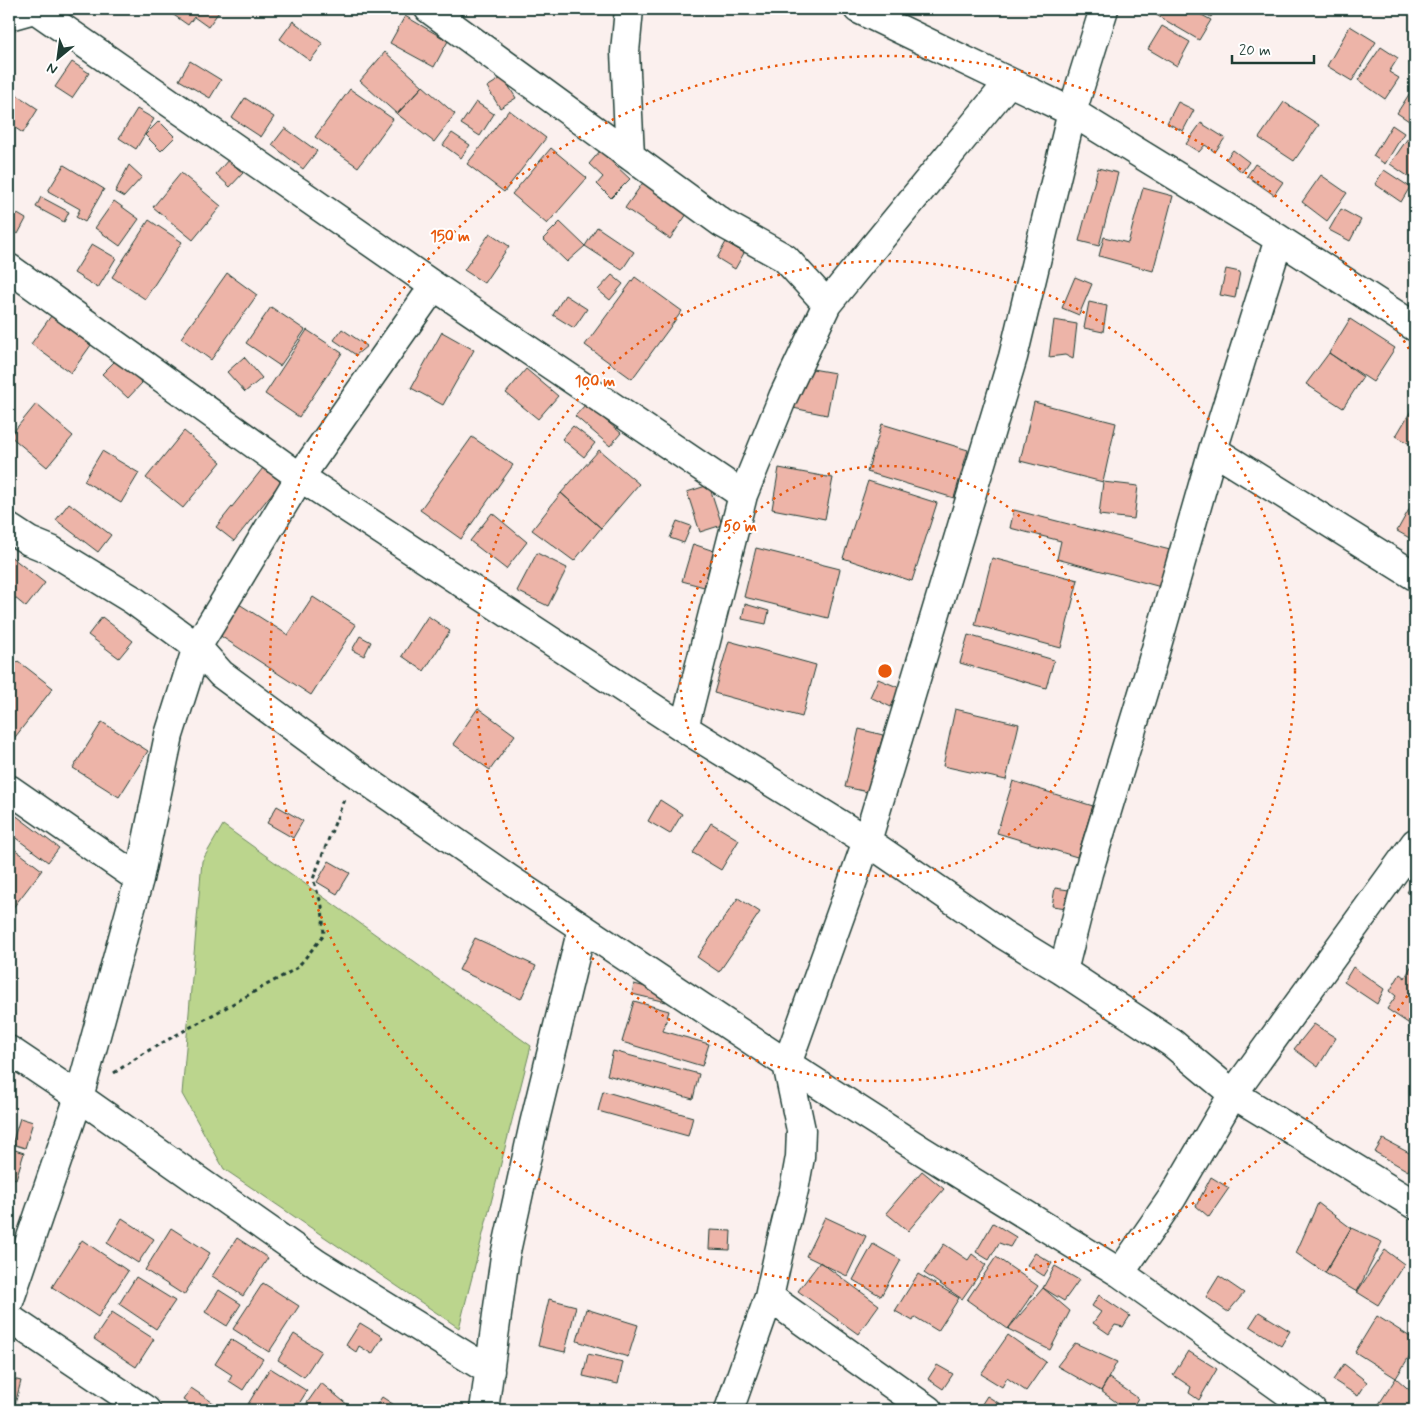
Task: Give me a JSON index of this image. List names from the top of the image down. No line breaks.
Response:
{"scale_bar":"20 m","north":"bottom left","rings":["150 m","100 m","50 m"]}
